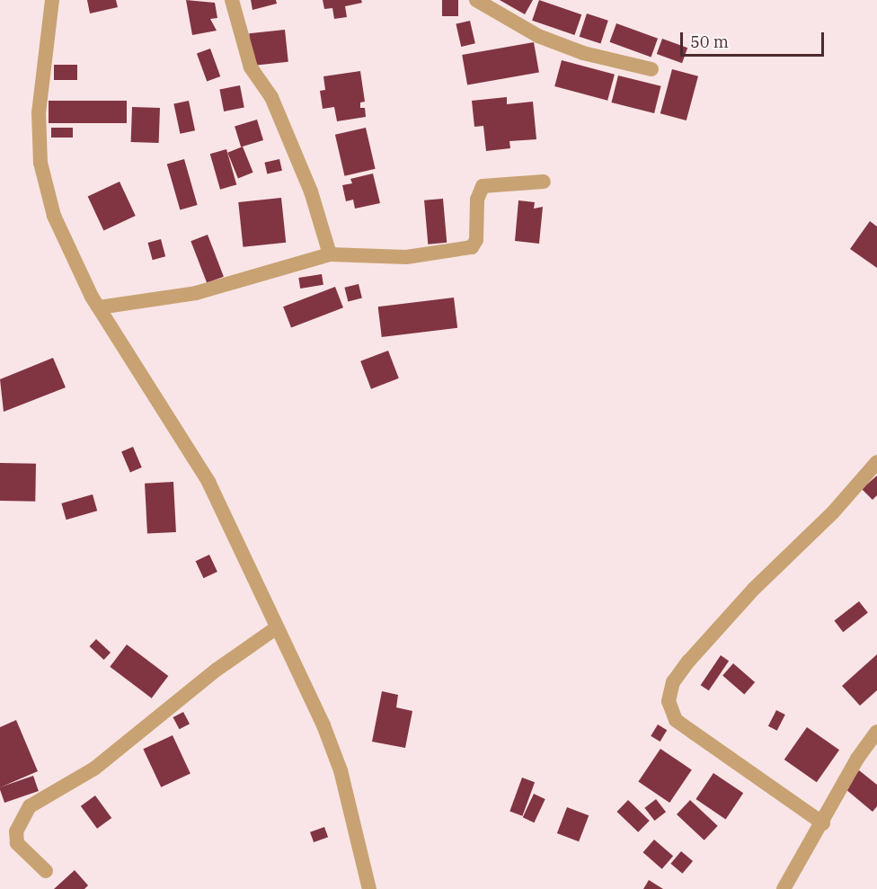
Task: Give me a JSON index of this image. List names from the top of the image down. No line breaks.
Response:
{"scale_bar":"50 m"}
